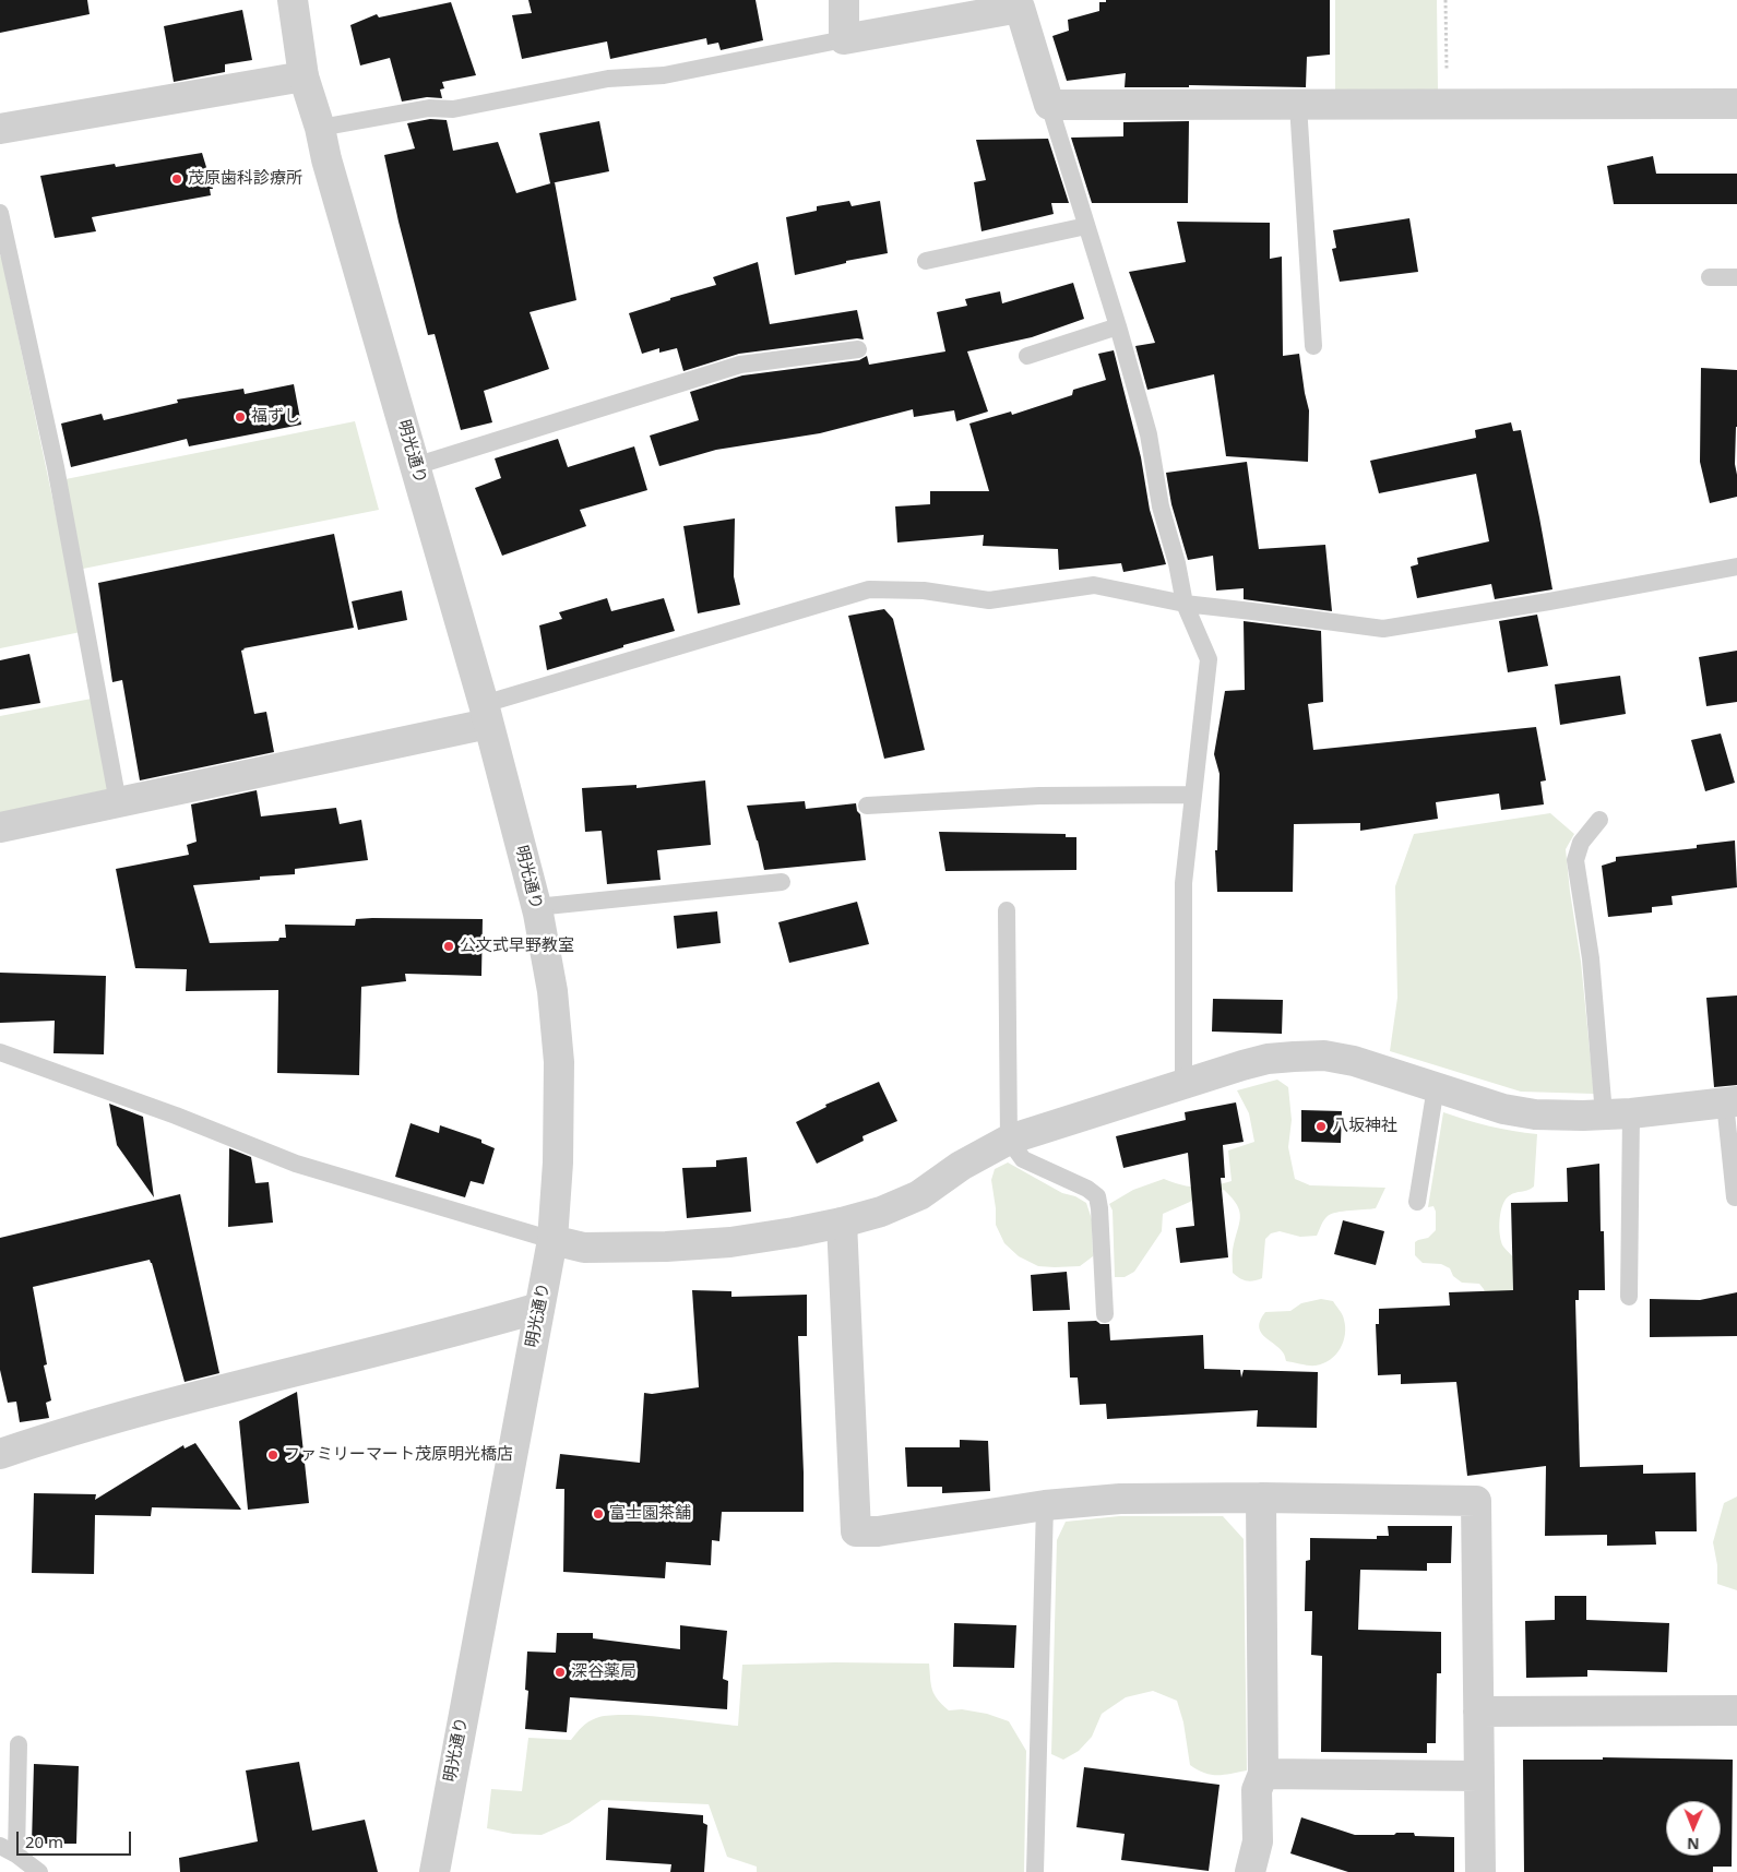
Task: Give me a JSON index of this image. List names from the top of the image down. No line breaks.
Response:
{"streets":{"street":["明光通り"]},"places":["茂原歯科診療所","福ずし","公文式早野教室","八坂神社","ファミリーマート茂原明光橋店","富士園茶舗","深谷薬局"],"scale_bar":"20 m","north":"bottom"}
